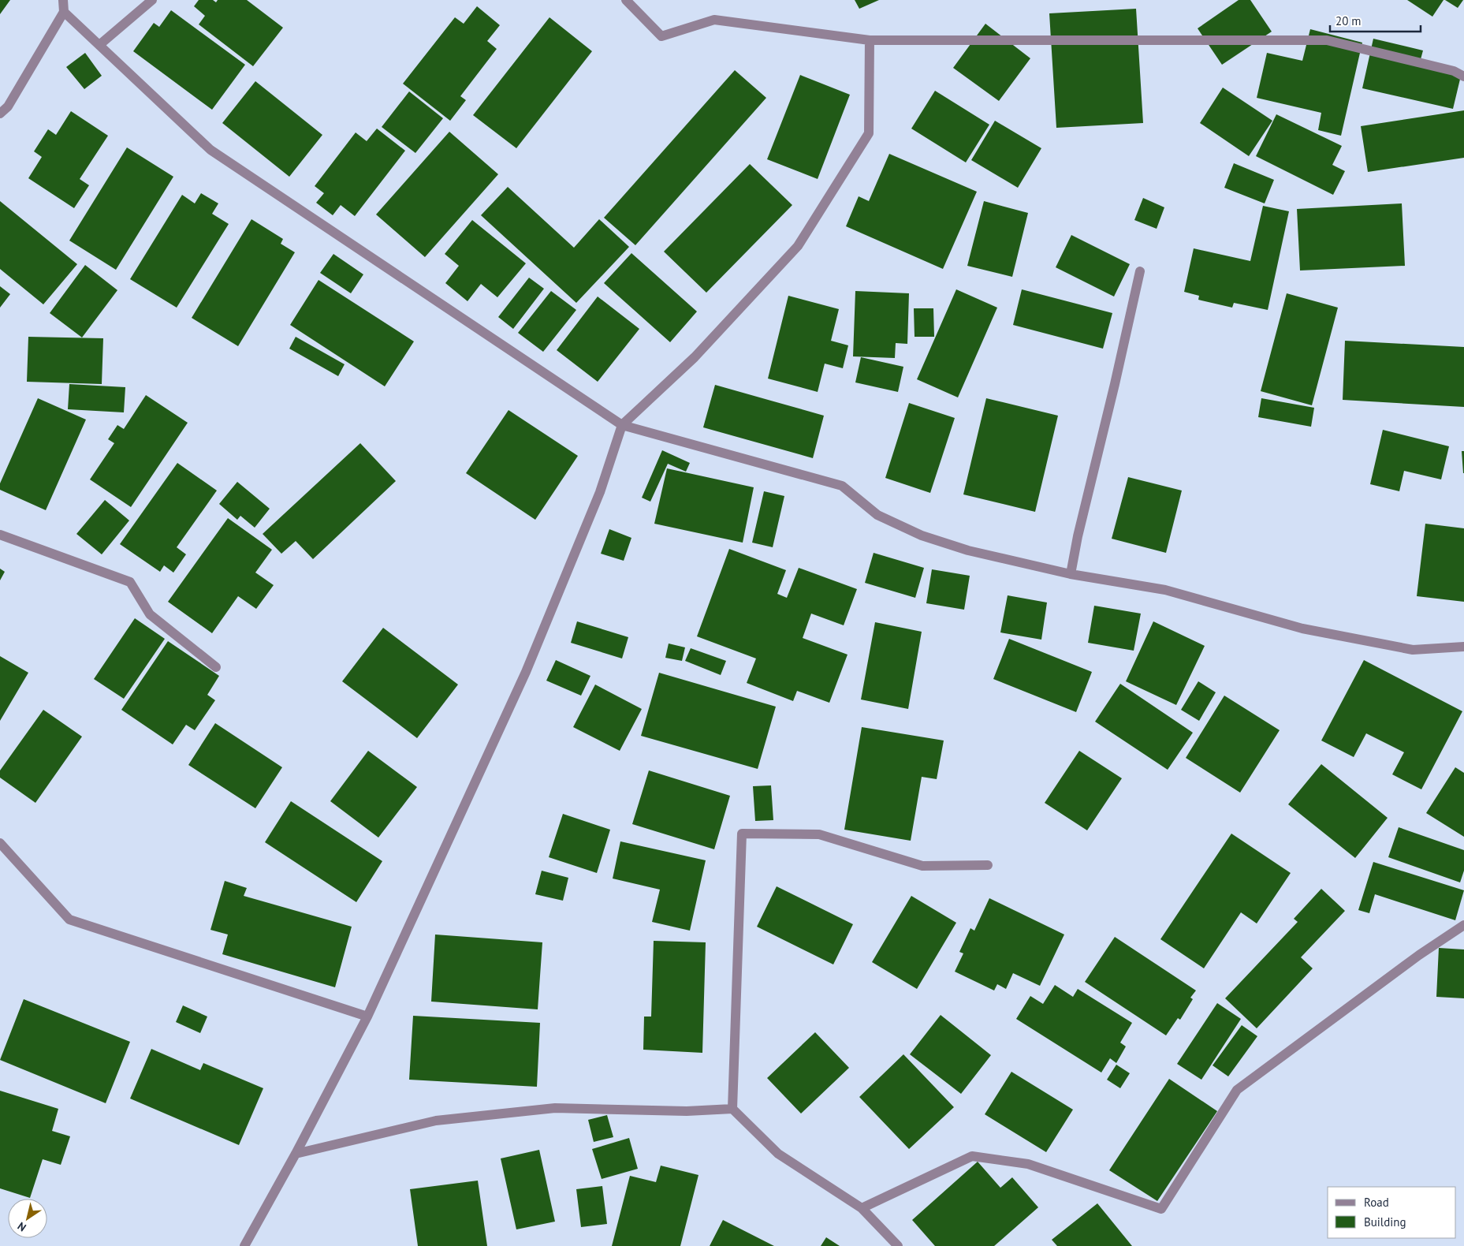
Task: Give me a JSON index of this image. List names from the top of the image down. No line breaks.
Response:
{"legend":["Road","Building"],"scale_bar":"20 m","north":"bottom left"}
